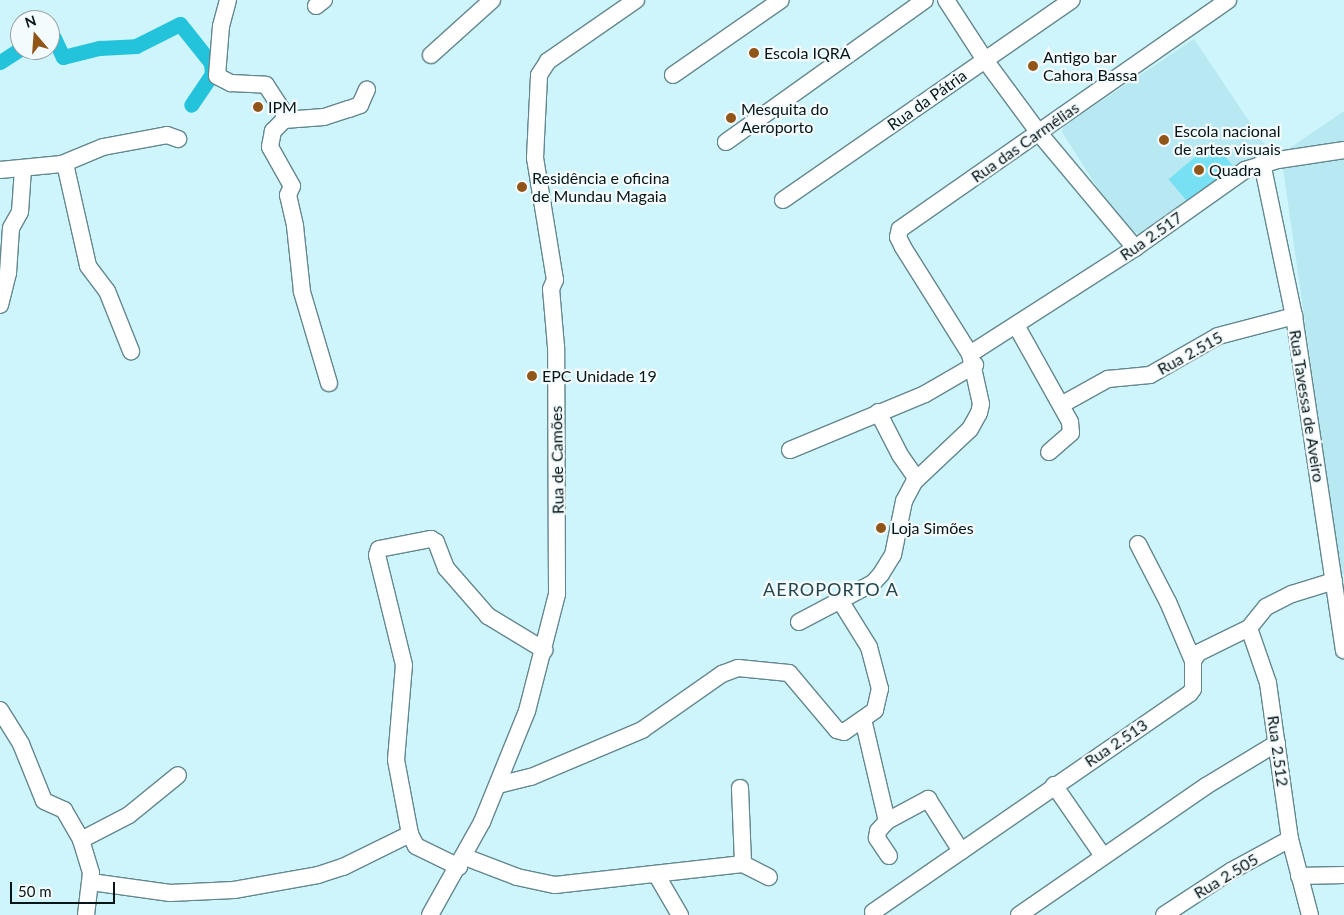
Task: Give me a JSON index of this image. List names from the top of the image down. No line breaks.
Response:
{"streets":{"street":["Rua da Pátria","Rua das Carmélias","Rua 2.517","Rua 2.515","Rua Tavessa de Aveiro","Rua de Camões","Rua 2.513","Rua 2.512","Rua 2.505"]},"crossings":[["Rua das Carmélias","Rua 2.517"],["Rua 2.517","Rua Tavessa de Aveiro"],["Rua 2.515","Rua Tavessa de Aveiro"],["Rua 2.512","Rua 2.505"]],"districts":["AEROPORTO A"],"places":["Escola IQRA","Antigo bar Cahora Bassa","IPM","Mesquita do Aeroporto","Escola nacional de artes visuais","Quadra","Residência e oficina de Mundau Magaia","EPC Unidade 19","Loja Simões"],"scale_bar":"50 m","north":"top"}
